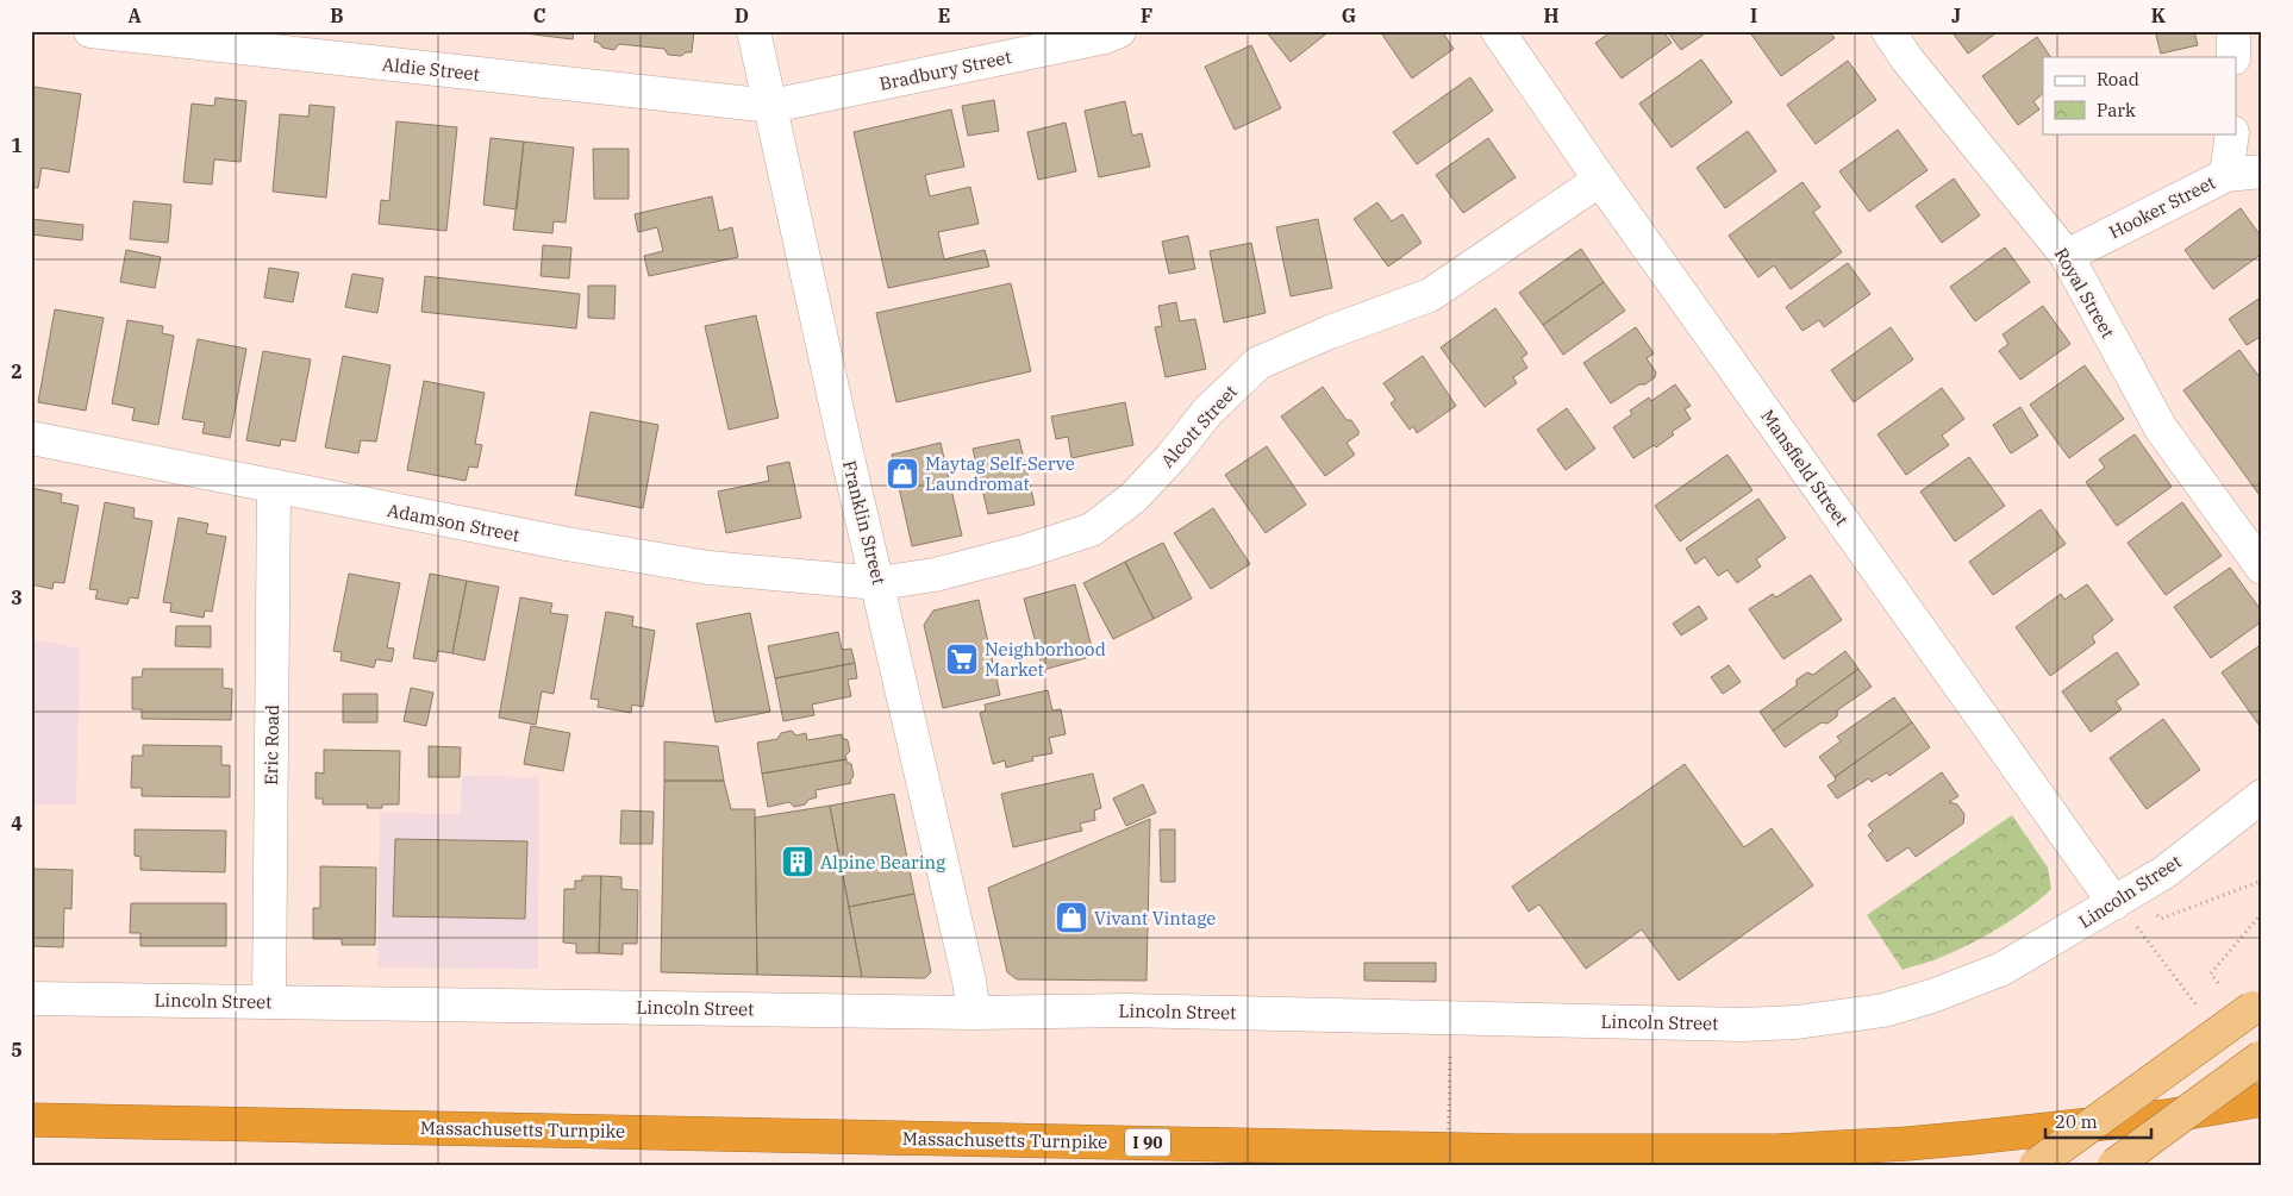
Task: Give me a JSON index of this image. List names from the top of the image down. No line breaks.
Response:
{"streets":{"highway":["Massachusetts Turnpike","I 90"],"street":["Aldie Street","Bradbury Street","Hooker Street","Royal Street","Alcott Street","Mansfield Street","Adamson Street","Franklin Street","Eric Road","Lincoln Street"]},"crossings":[["Aldie Street","Bradbury Street"],["Aldie Street","Franklin Street"],["Bradbury Street","Franklin Street"],["Hooker Street","Royal Street"],["Alcott Street","Mansfield Street"],["Alcott Street","Adamson Street"],["Alcott Street","Franklin Street"],["Mansfield Street","Lincoln Street"],["Adamson Street","Franklin Street"],["Adamson Street","Eric Road"],["Franklin Street","Lincoln Street"],["Eric Road","Lincoln Street"]],"places":{"shop":["Maytag Self-Serve Laundromat","Vivant Vintage"],"supermarket":["Neighborhood Market"],"building":["Alpine Bearing"]},"legend":["Road","Park"],"scale_bar":"20 m","grid":{"columns":["A","B","C","D","E","F","G","H","I","J","K"],"rows":["1","2","3","4","5"]}}
